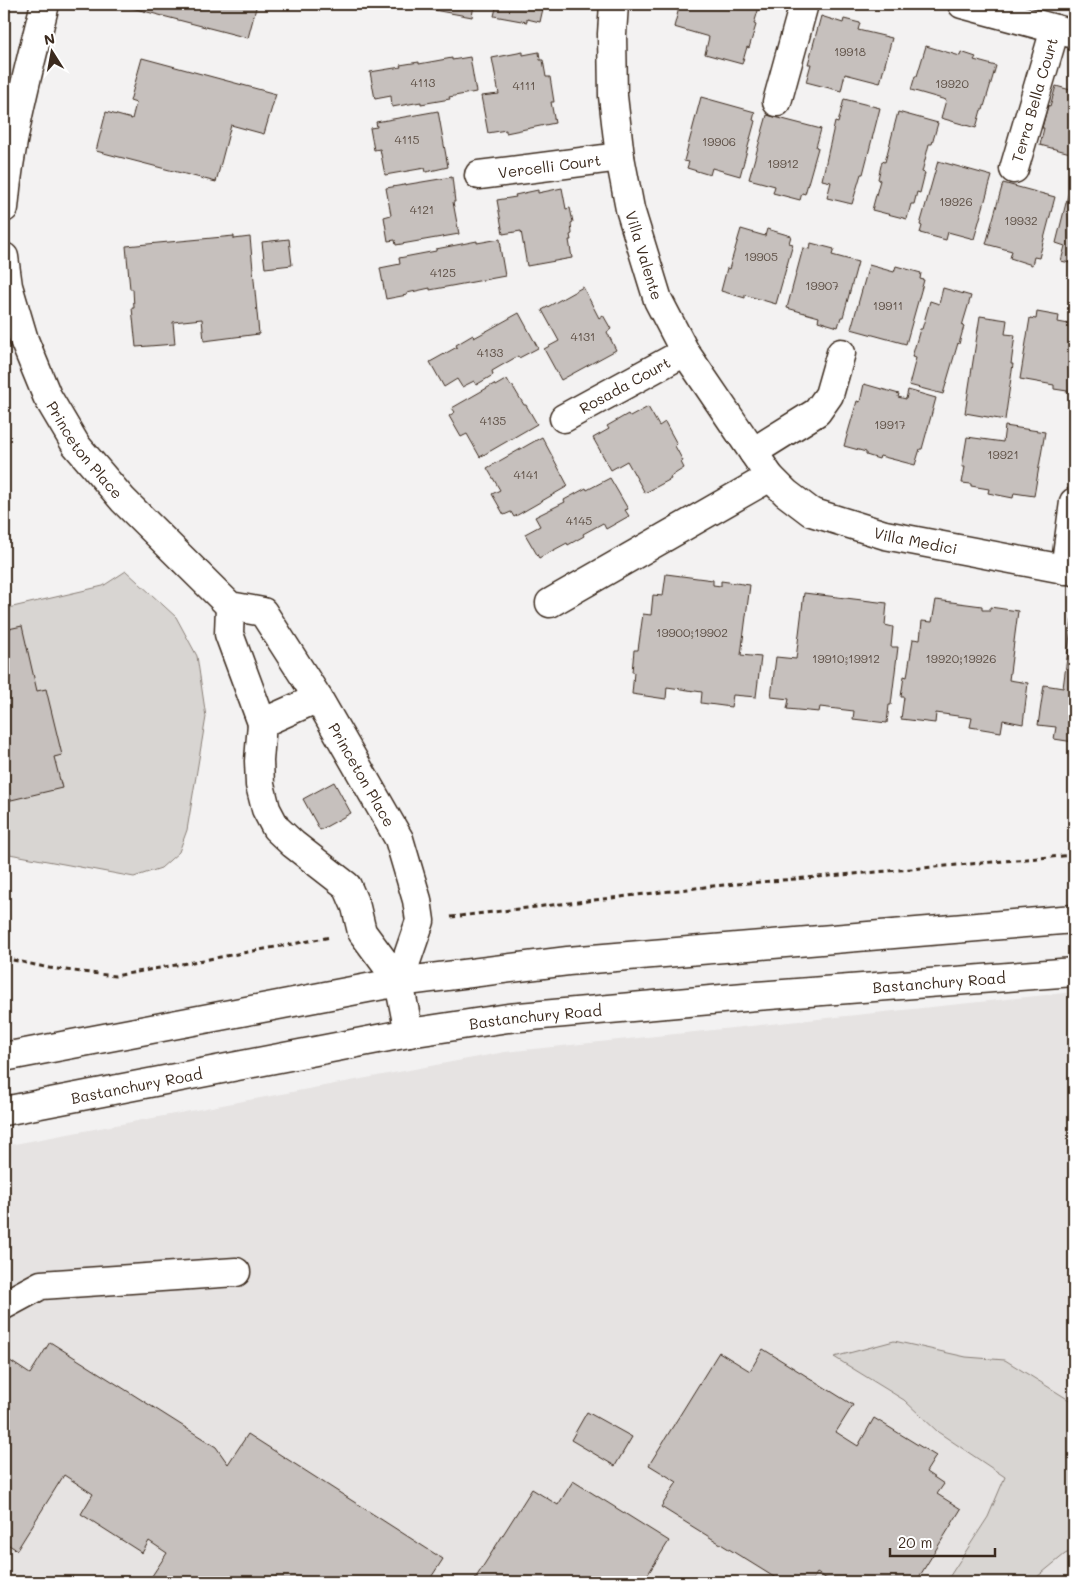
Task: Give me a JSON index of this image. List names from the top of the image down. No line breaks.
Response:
{"streets":{"street":["Terra Bella Court","Vercelli Court","Villa Valente","Rosada Court","Princeton Place","Villa Medici","Bastanchury Road"]},"crossings":[["Vercelli Court","Villa Valente"],["Villa Valente","Rosada Court"],["Villa Valente","Villa Medici"],["Princeton Place","Bastanchury Road"]],"house_numbers":["19918","4113","19920","4111","4115","19906","19912","19926","4121","19932","19905","4125","19907","19911","4131","4133","4135","19917","19921","4141","4145","19900;19902","19910;19912","19920;19926"],"scale_bar":"20 m","north":"top"}
